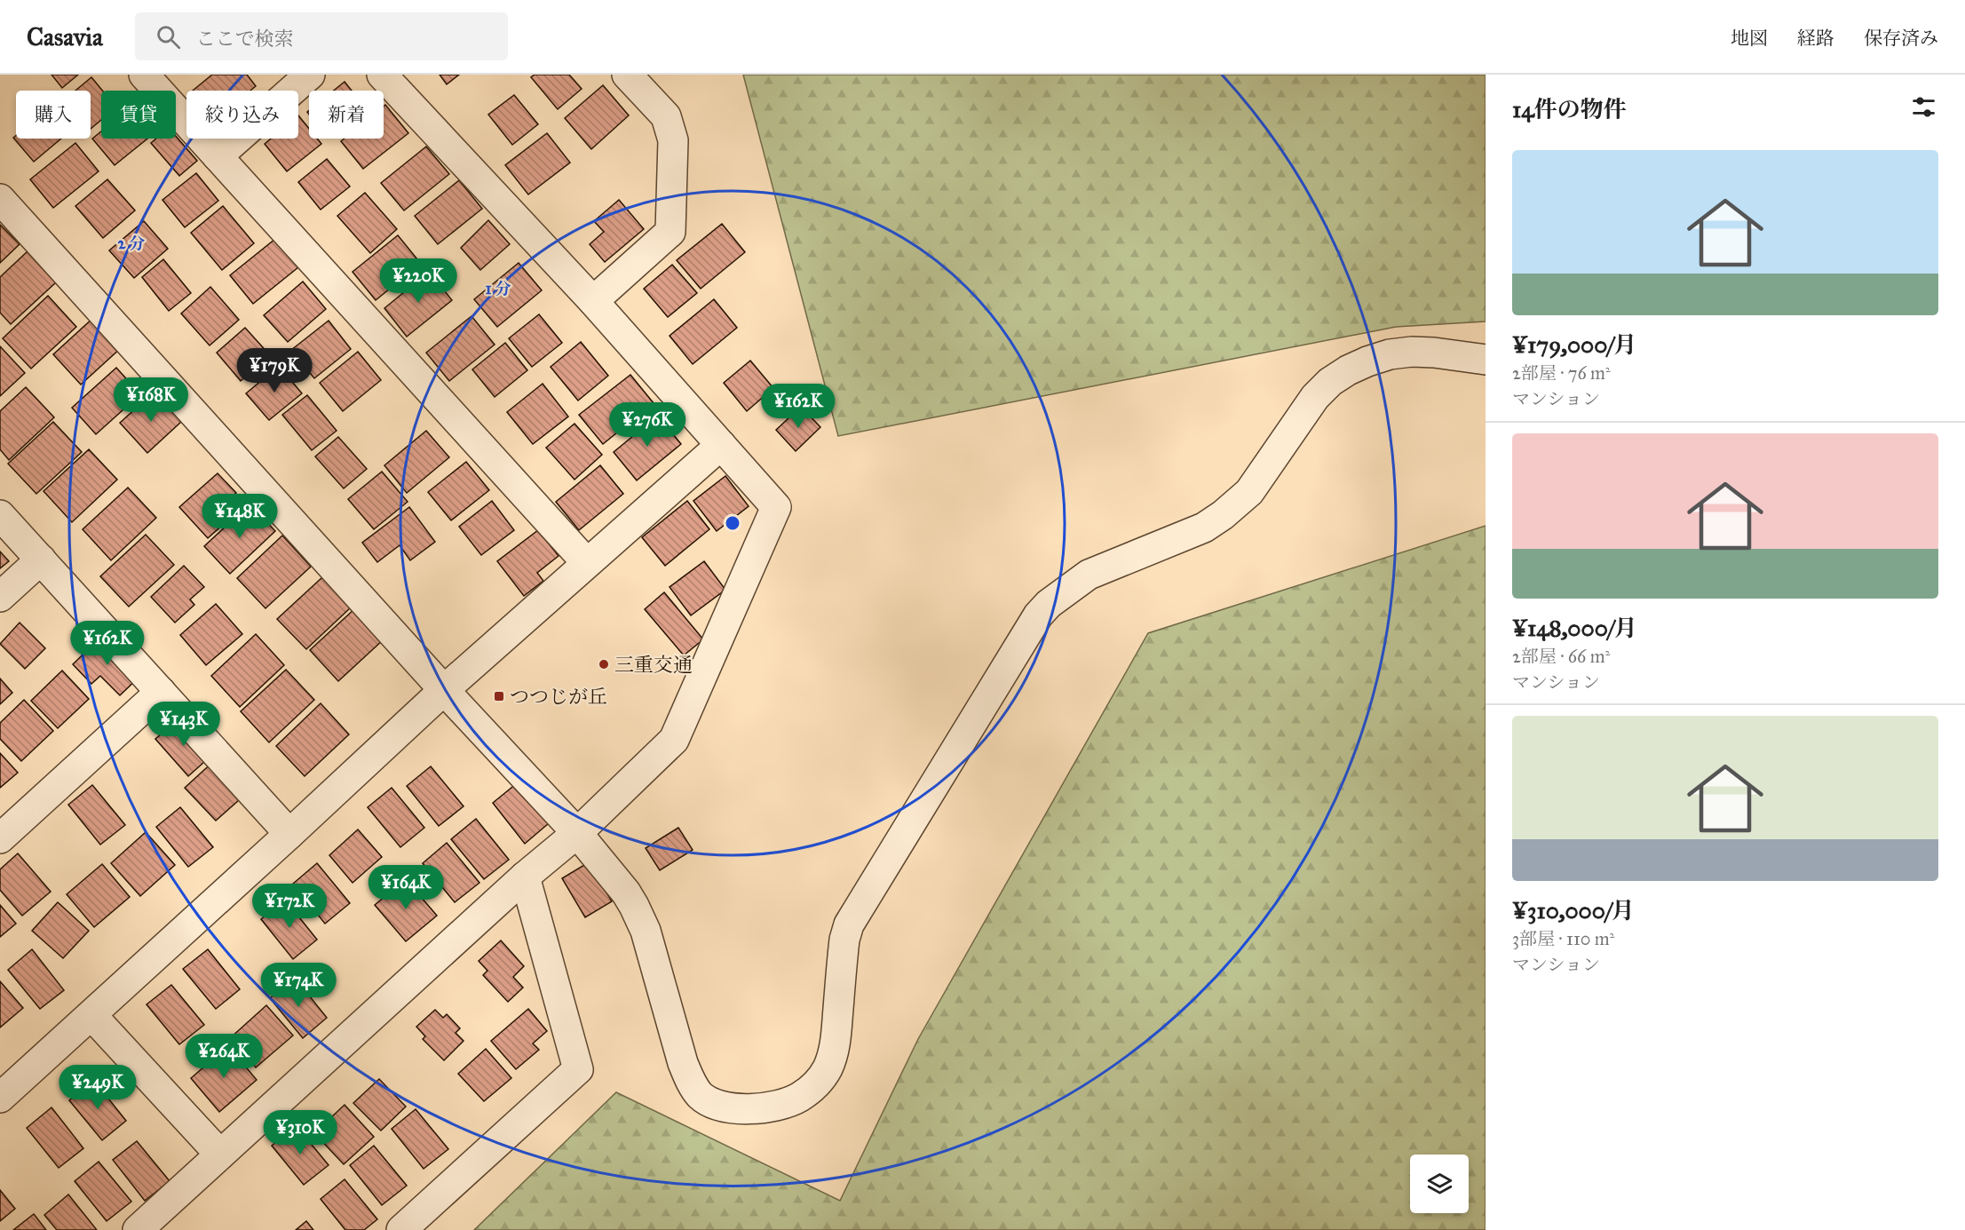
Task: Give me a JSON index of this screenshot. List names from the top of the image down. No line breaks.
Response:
{"places":{"other":["三重交通"],"transit":["つつじが丘"]},"page":{"header":"Casavia","search":"ここで検索","nav":["地図","経路","保存済み"],"heading":"14件の物件","chip":["購入","賃貸","絞り込み","新着"],"list":[{"name":"¥179,000/月","note":"2部屋 · 76 m² · マンション"},{"name":"¥148,000/月","note":"2部屋 · 66 m² · マンション"},{"name":"¥310,000/月","note":"3部屋 · 110 m² · マンション"}],"price":["¥220K","¥179K","¥168K","¥162K","¥276K","¥148K","¥162K","¥143K","¥164K","¥172K","¥174K","¥264K","¥249K","¥310K"]},"rings":["2 分","1 分"]}
